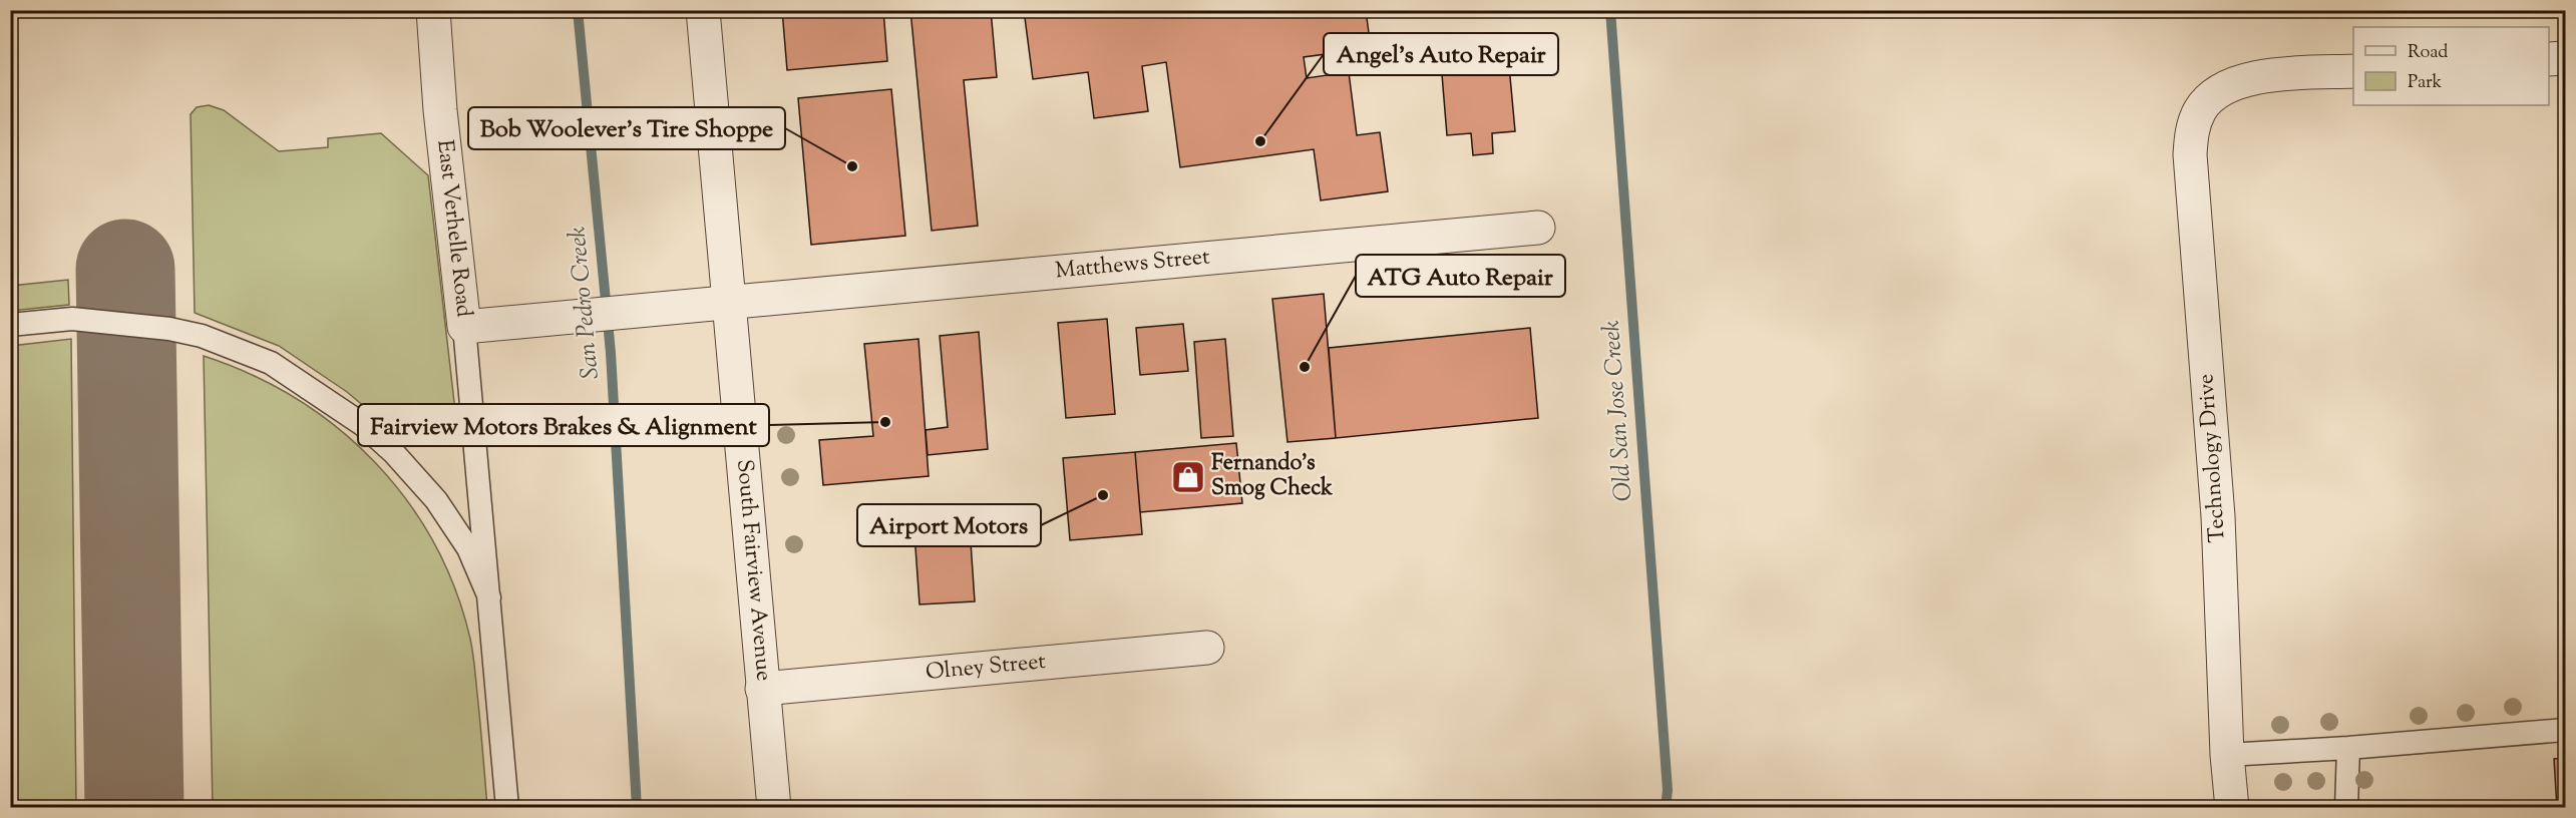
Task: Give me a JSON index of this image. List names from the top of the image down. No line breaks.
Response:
{"streets":{"street":["East Verhelle Road","Matthews Street","Technology Drive","South Fairview Avenue","Olney Street"]},"crossings":[["East Verhelle Road","Matthews Street"],["East Verhelle Road","South Fairview Avenue"],["Matthews Street","South Fairview Avenue"],["South Fairview Avenue","Olney Street"]],"water":["San Pedro Creek","Old San Jose Creek"],"places":{"other":["Angel's Auto Repair","Bob Woolever's Tire Shoppe","ATG Auto Repair","Fairview Motors Brakes & Alignment","Airport Motors"],"shop":["Fernando's Smog Check"]},"legend":["Road","Park"]}
